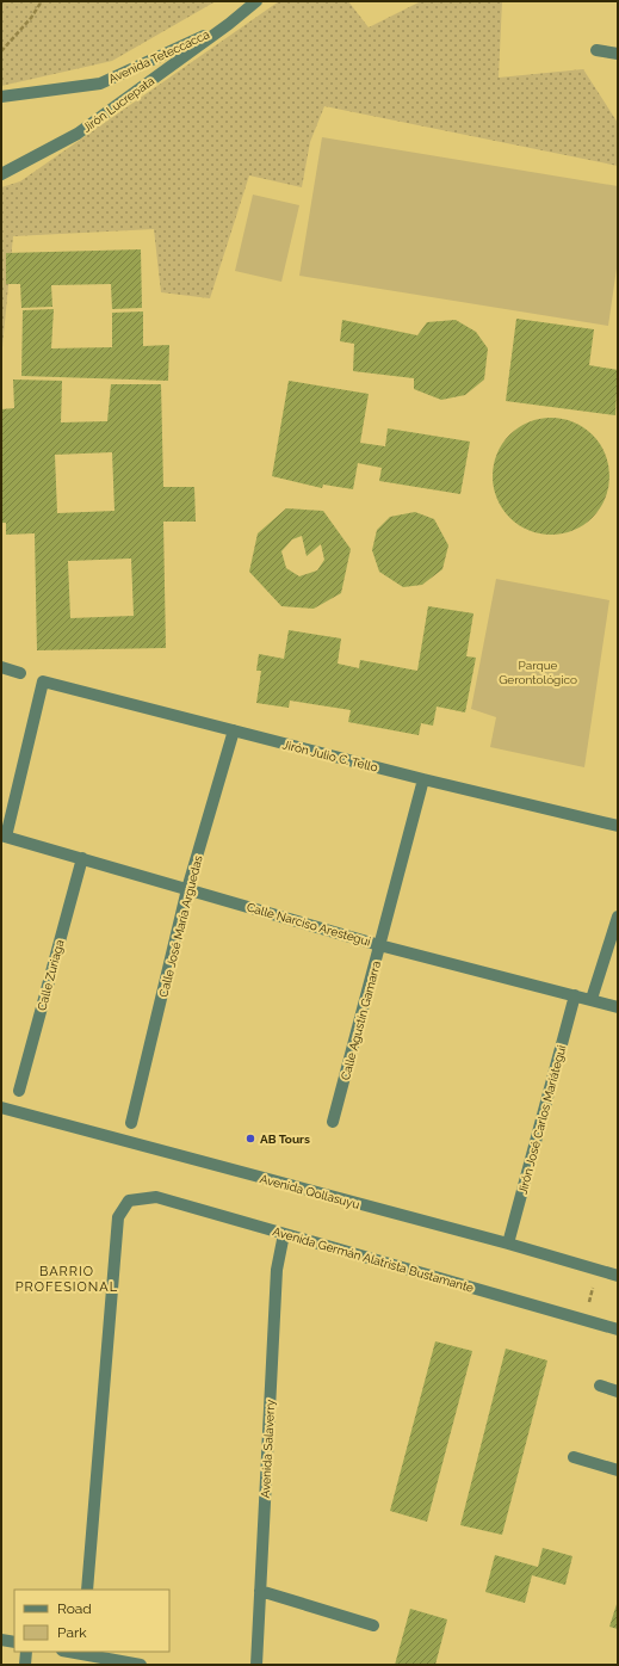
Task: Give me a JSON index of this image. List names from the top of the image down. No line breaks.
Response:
{"streets":{"street":["Avenida Teteccacca","Jirón Lucrepata","Jirón Julio C. Tello","Calle Narciso Arestegui","Calle José María Arguedas","Calle Zuriaga","Calle Agustín Gamarra","Jirón José Carlos Mariátegui","Avenida Qollasuyu","Avenida Germán Alatrista Bustamante","Avenida Salaverry"]},"crossings":[["Avenida Teteccacca","Jirón Lucrepata"],["Jirón Julio C. Tello","Calle Narciso Arestegui"],["Jirón Julio C. Tello","Calle José María Arguedas"],["Jirón Julio C. Tello","Calle Agustín Gamarra"],["Calle Narciso Arestegui","Calle José María Arguedas"],["Calle Narciso Arestegui","Calle Zuriaga"],["Calle Narciso Arestegui","Calle Agustín Gamarra"],["Calle Narciso Arestegui","Jirón José Carlos Mariátegui"],["Jirón José Carlos Mariátegui","Avenida Qollasuyu"],["Avenida Germán Alatrista Bustamante","Avenida Salaverry"]],"districts":["BARRIO PROFESIONAL"],"parks":["Parque Gerontológico"],"places":["AB Tours"],"legend":["Road","Park"]}
